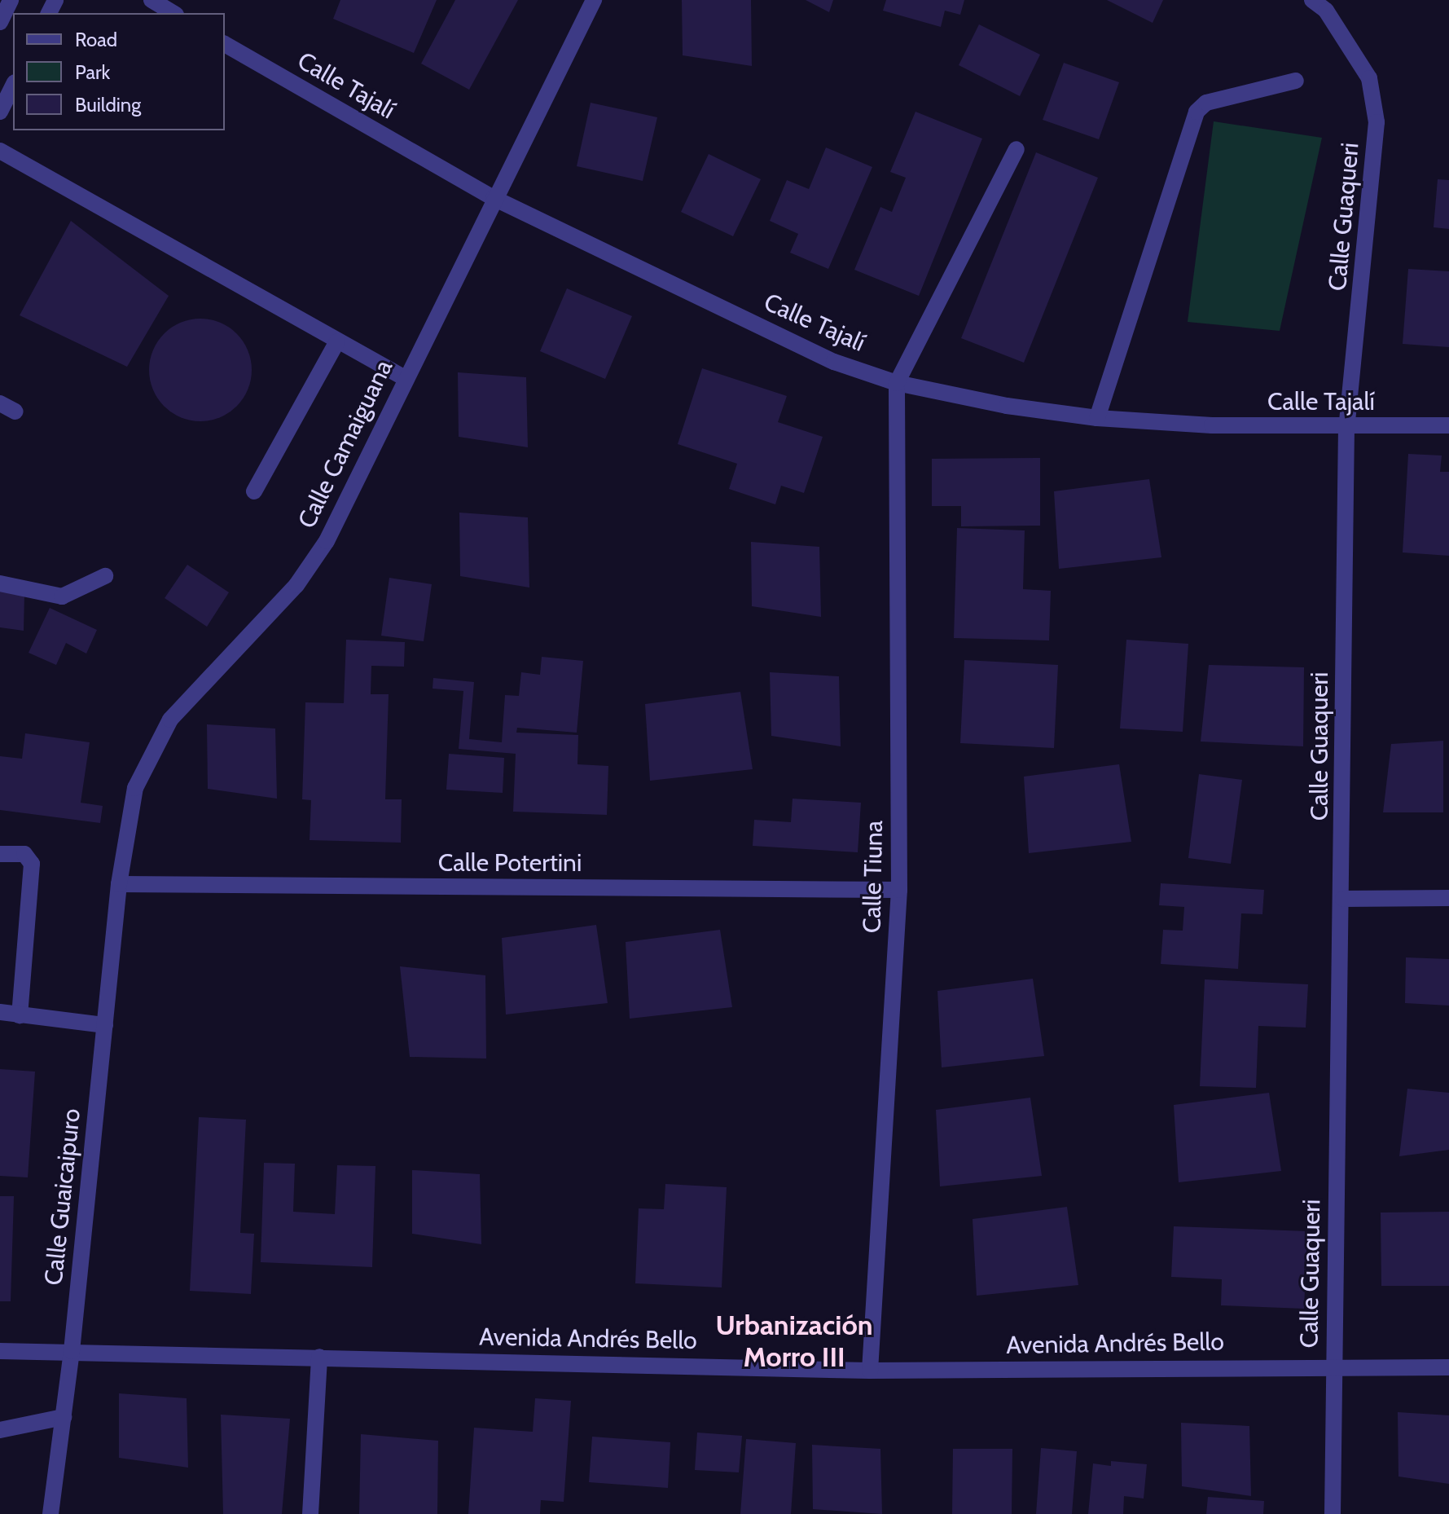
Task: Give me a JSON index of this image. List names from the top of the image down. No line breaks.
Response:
{"streets":{"street":["Calle Tajalí","Calle Guaqueri","Calle Camaiguana","Calle Potertini","Calle Tiuna","Calle Guaicaipuro","Avenida Andrés Bello"]},"crossings":[["Calle Tajalí","Calle Guaqueri"],["Calle Tajalí","Calle Camaiguana"],["Calle Tajalí","Calle Tiuna"],["Calle Guaqueri","Avenida Andrés Bello"],["Calle Camaiguana","Calle Potertini"],["Calle Camaiguana","Calle Guaicaipuro"],["Calle Potertini","Calle Tiuna"],["Calle Potertini","Calle Guaicaipuro"],["Calle Tiuna","Avenida Andrés Bello"],["Calle Guaicaipuro","Avenida Andrés Bello"]],"districts":["Urbanización Morro III"],"legend":["Road","Park","Building"]}
